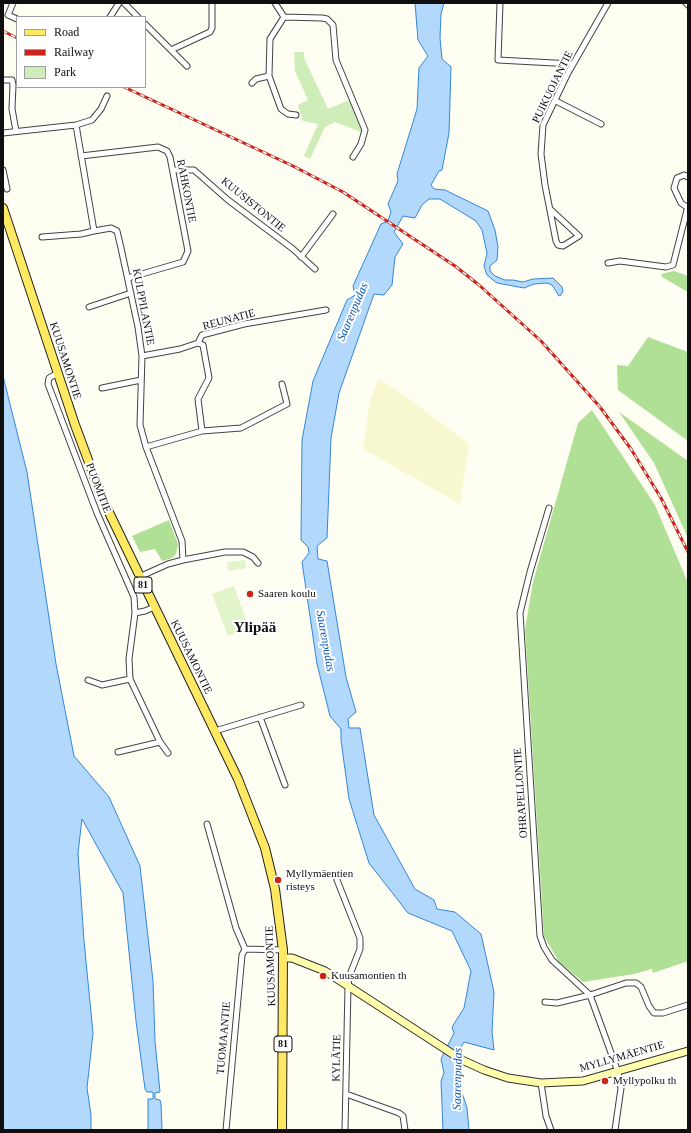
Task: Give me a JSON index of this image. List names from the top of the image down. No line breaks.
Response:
{"streets":{"main road":["KUUSAMONTIE","81","MYLLYMÄENTIE"],"street":["PUIKUOJANTIE","RAHKONTIE","KUUSISTONTIE","KULPPILANTIE","REUNATIE","PUOMITIE","OHRAPELLONTIE","TUOMAANTIE","KYLÄTIE"]},"crossings":[["RAHKONTIE","KUUSISTONTIE"],["RAHKONTIE","KULPPILANTIE"],["KULPPILANTIE","REUNATIE"],["KUUSAMONTIE","PUOMITIE"],["KUUSAMONTIE","MYLLYMÄENTIE"],["MYLLYMÄENTIE","KYLÄTIE"]],"districts":["Ylipää"],"water":["Saarenpudas"],"places":["Saaren koulu","Myllymäentien risteys","Kuusamontien th","Myllypolku th"],"legend":["Road","Railway","Park"]}
